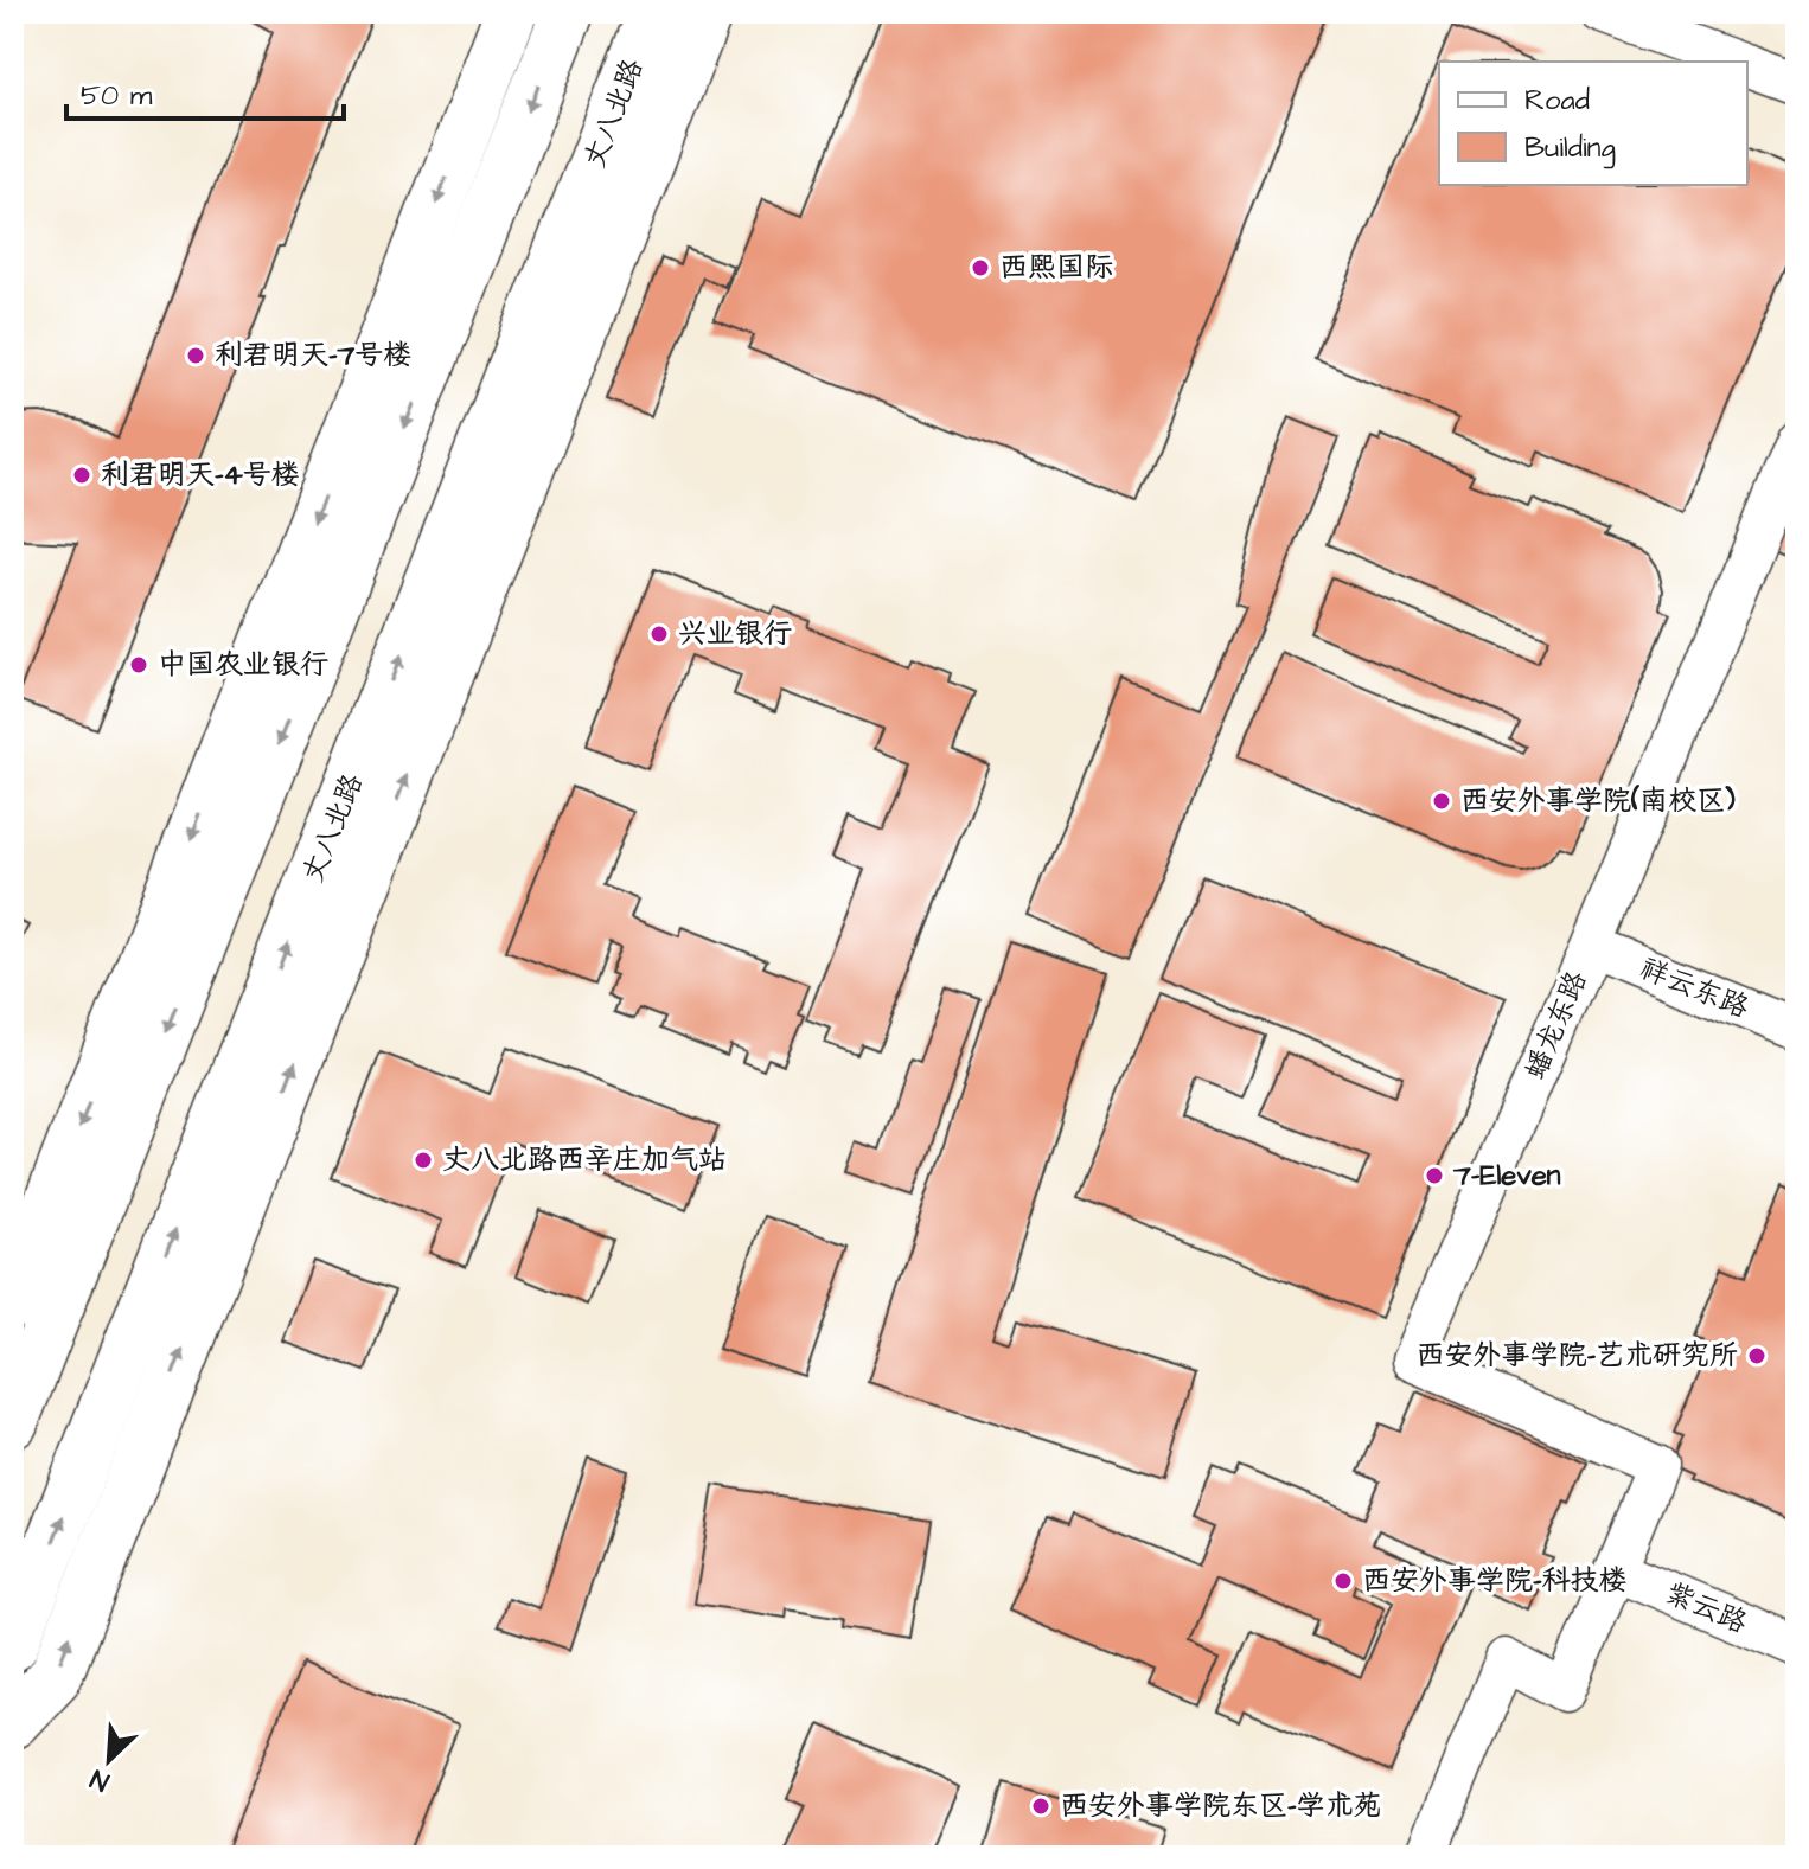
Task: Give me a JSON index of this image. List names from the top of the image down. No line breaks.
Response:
{"streets":{"main road":["丈八北路"],"street":["祥云东路","蟠龙东路","紫云路"]},"crossings":[["祥云东路","蟠龙东路"],["蟠龙东路","紫云路"]],"places":["西熙国际","利君明天-7号楼","利君明天-4号楼","兴业银行","中国农业银行","西安外事学院(南校区)","丈八北路西辛庄加气站","7-Eleven","西安外事学院-艺术研究所","西安外事学院-科技楼","西安外事学院东区-学术苑"],"legend":["Road","Building"],"scale_bar":"50 m","north":"bottom left"}
